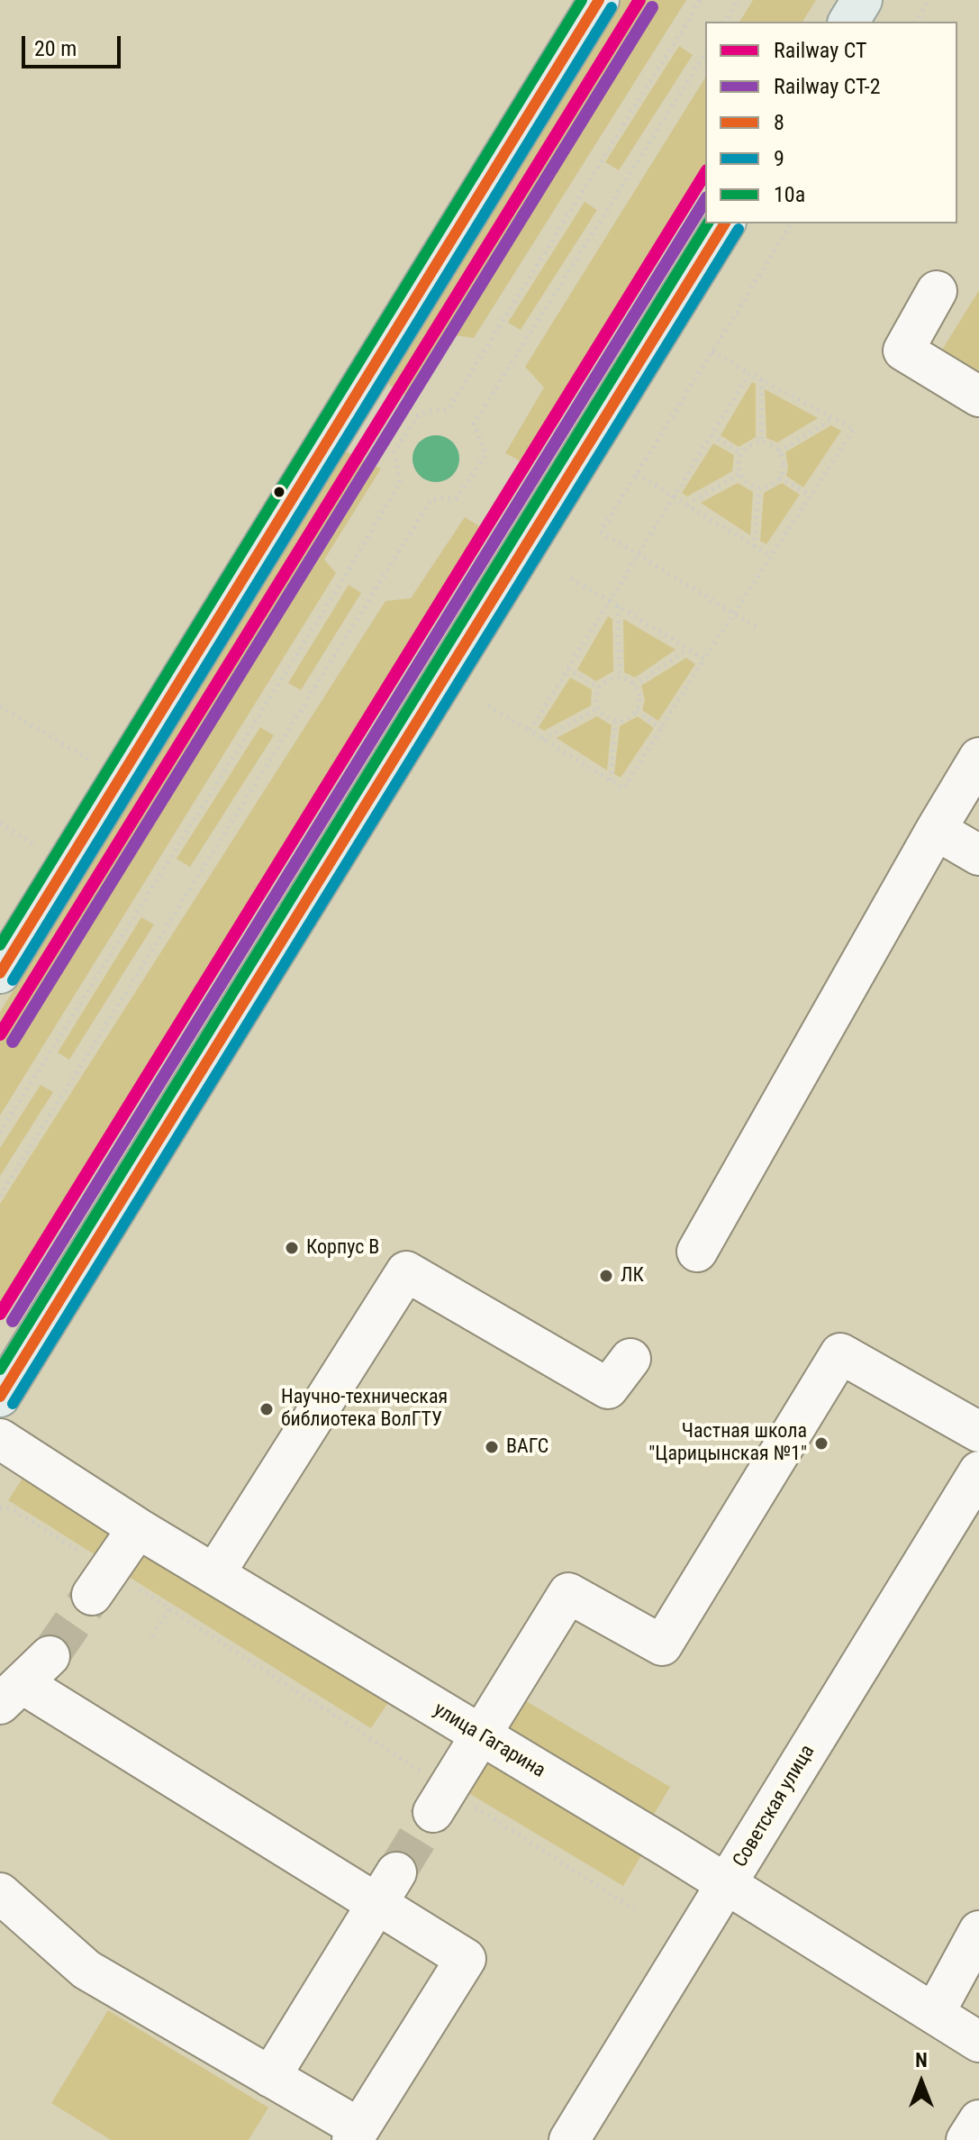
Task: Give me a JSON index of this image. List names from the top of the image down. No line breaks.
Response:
{"streets":{"street":["улица Гагарина","Советская улица"]},"crossings":[["улица Гагарина","Советская улица"]],"places":["Корпус В","ЛК","Научно-техническая библиотека ВолГТУ","Частная школа \"Царицынская №1\"","ВАГС"],"lines":["rail line СТ","transit line 8","transit line 10а","rail line СТ-2","transit line 9"],"legend":["Railway СТ","Railway СТ-2","8","9","10а"],"scale_bar":"20 m","north":"top"}
